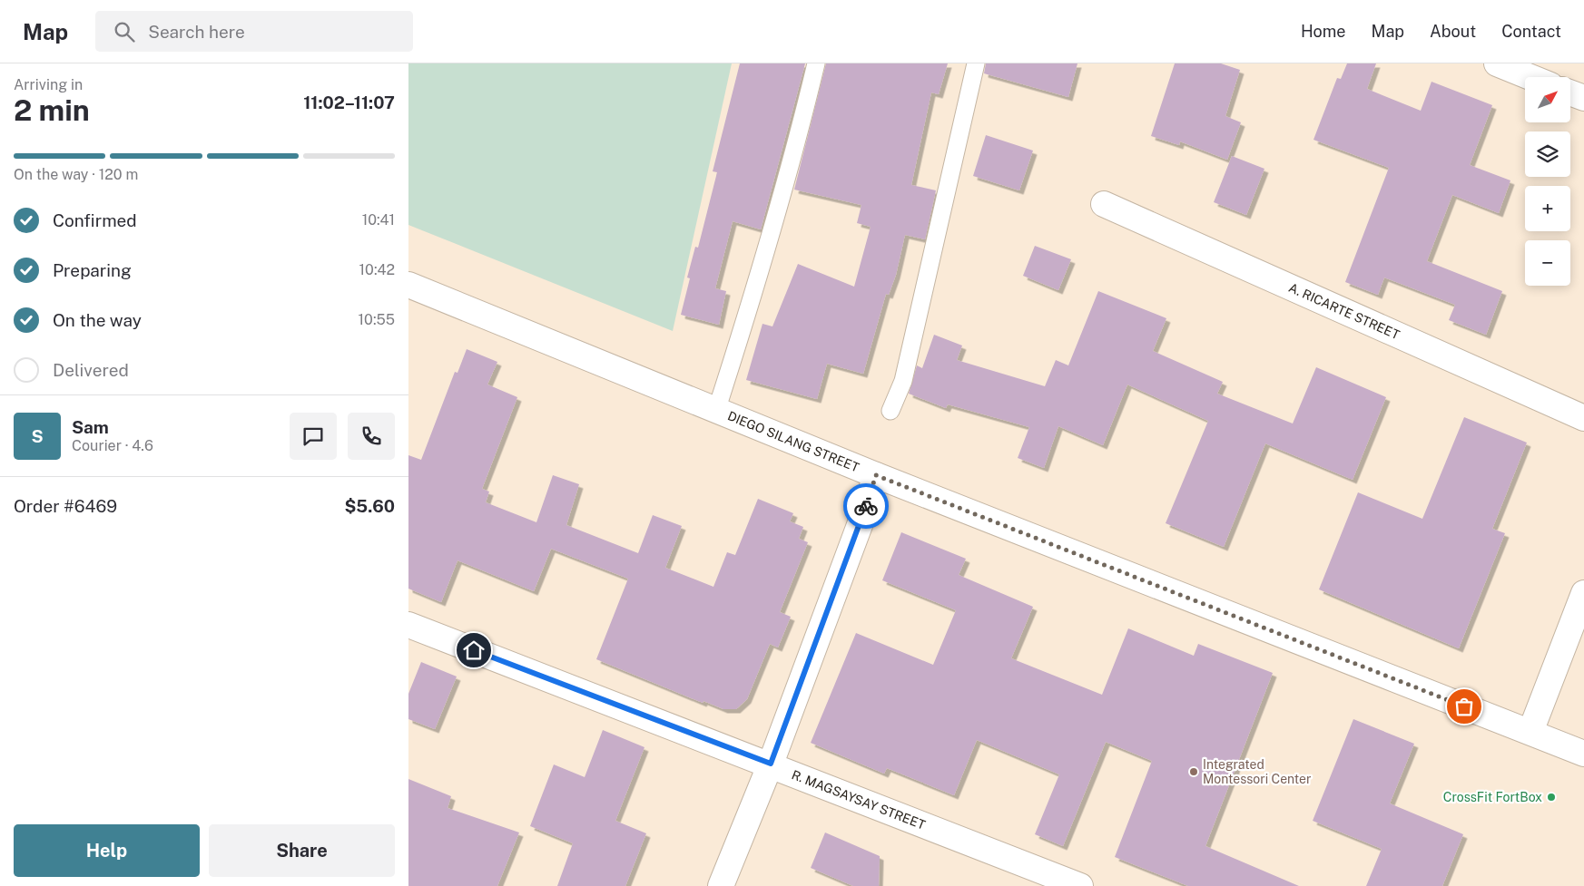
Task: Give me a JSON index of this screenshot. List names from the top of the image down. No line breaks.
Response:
{"streets":{"street":["A. RICARTE STREET","DIEGO SILANG STREET","R. MAGSAYSAY STREET"]},"places":["Integrated Montessori Center","CrossFit FortBox"],"north":"top right","page":{"header":"Map","search":"Search here","nav":["Home","Map","About","Contact"],"heading":["2 min","Arriving in","11:02–11:07"],"panel":["Sam","Courier · 4.6","Order #6469","$5.60"],"map_buttons":["+","−"],"bar":"On the way · 120 m","list":[["Confirmed","10:41"],["Preparing","10:42"],["On the way","10:55"],"Delivered"],"round":"S","buttons":["Help","Share"]}}
